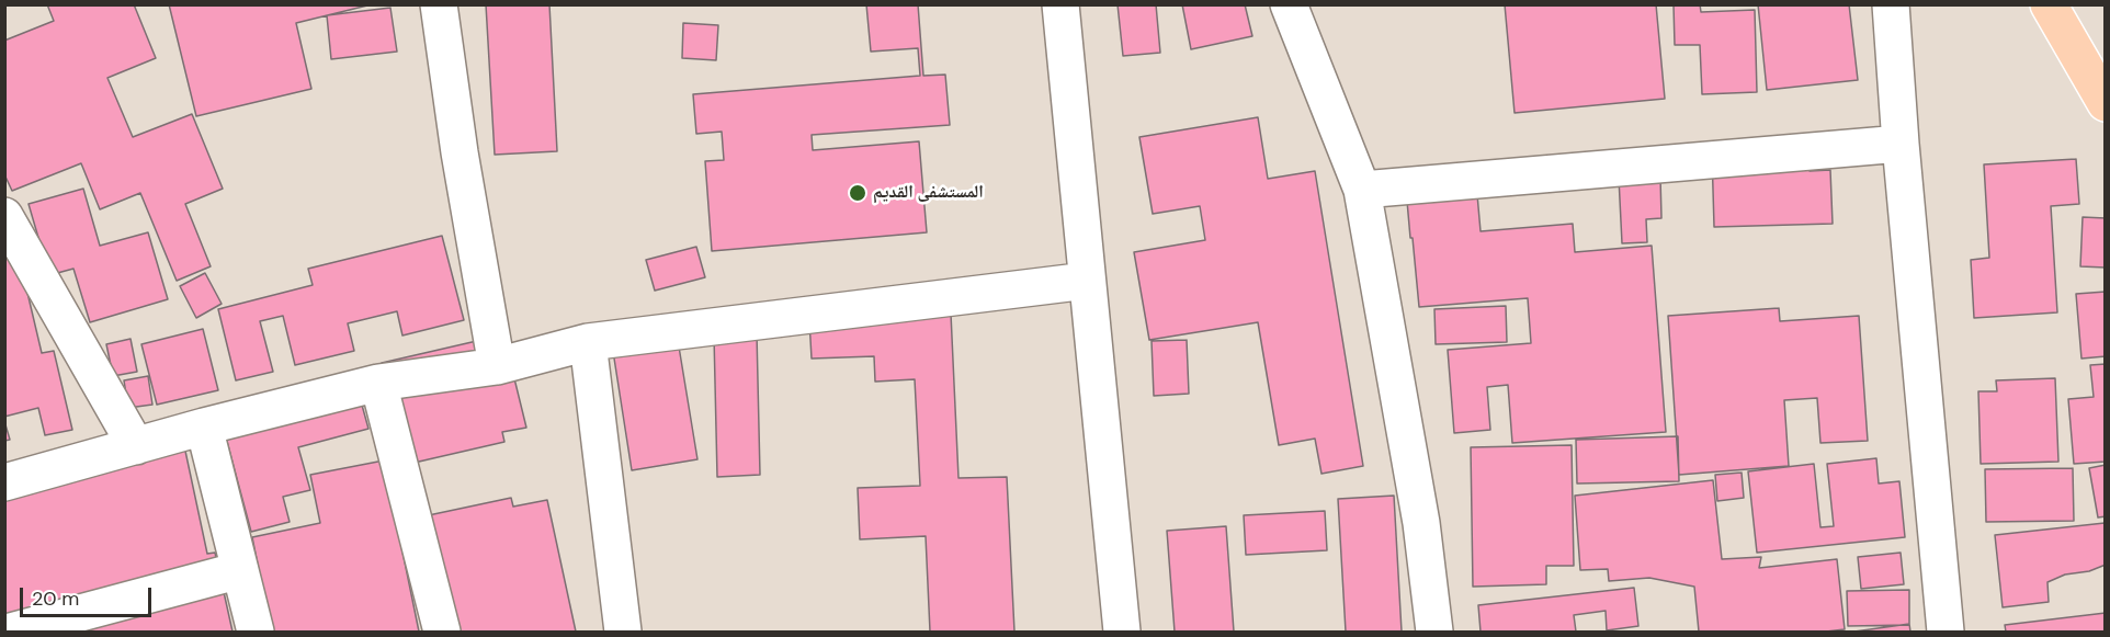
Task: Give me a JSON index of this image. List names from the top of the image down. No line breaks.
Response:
{"places":["المستشفى القديم"],"scale_bar":"20 m"}
